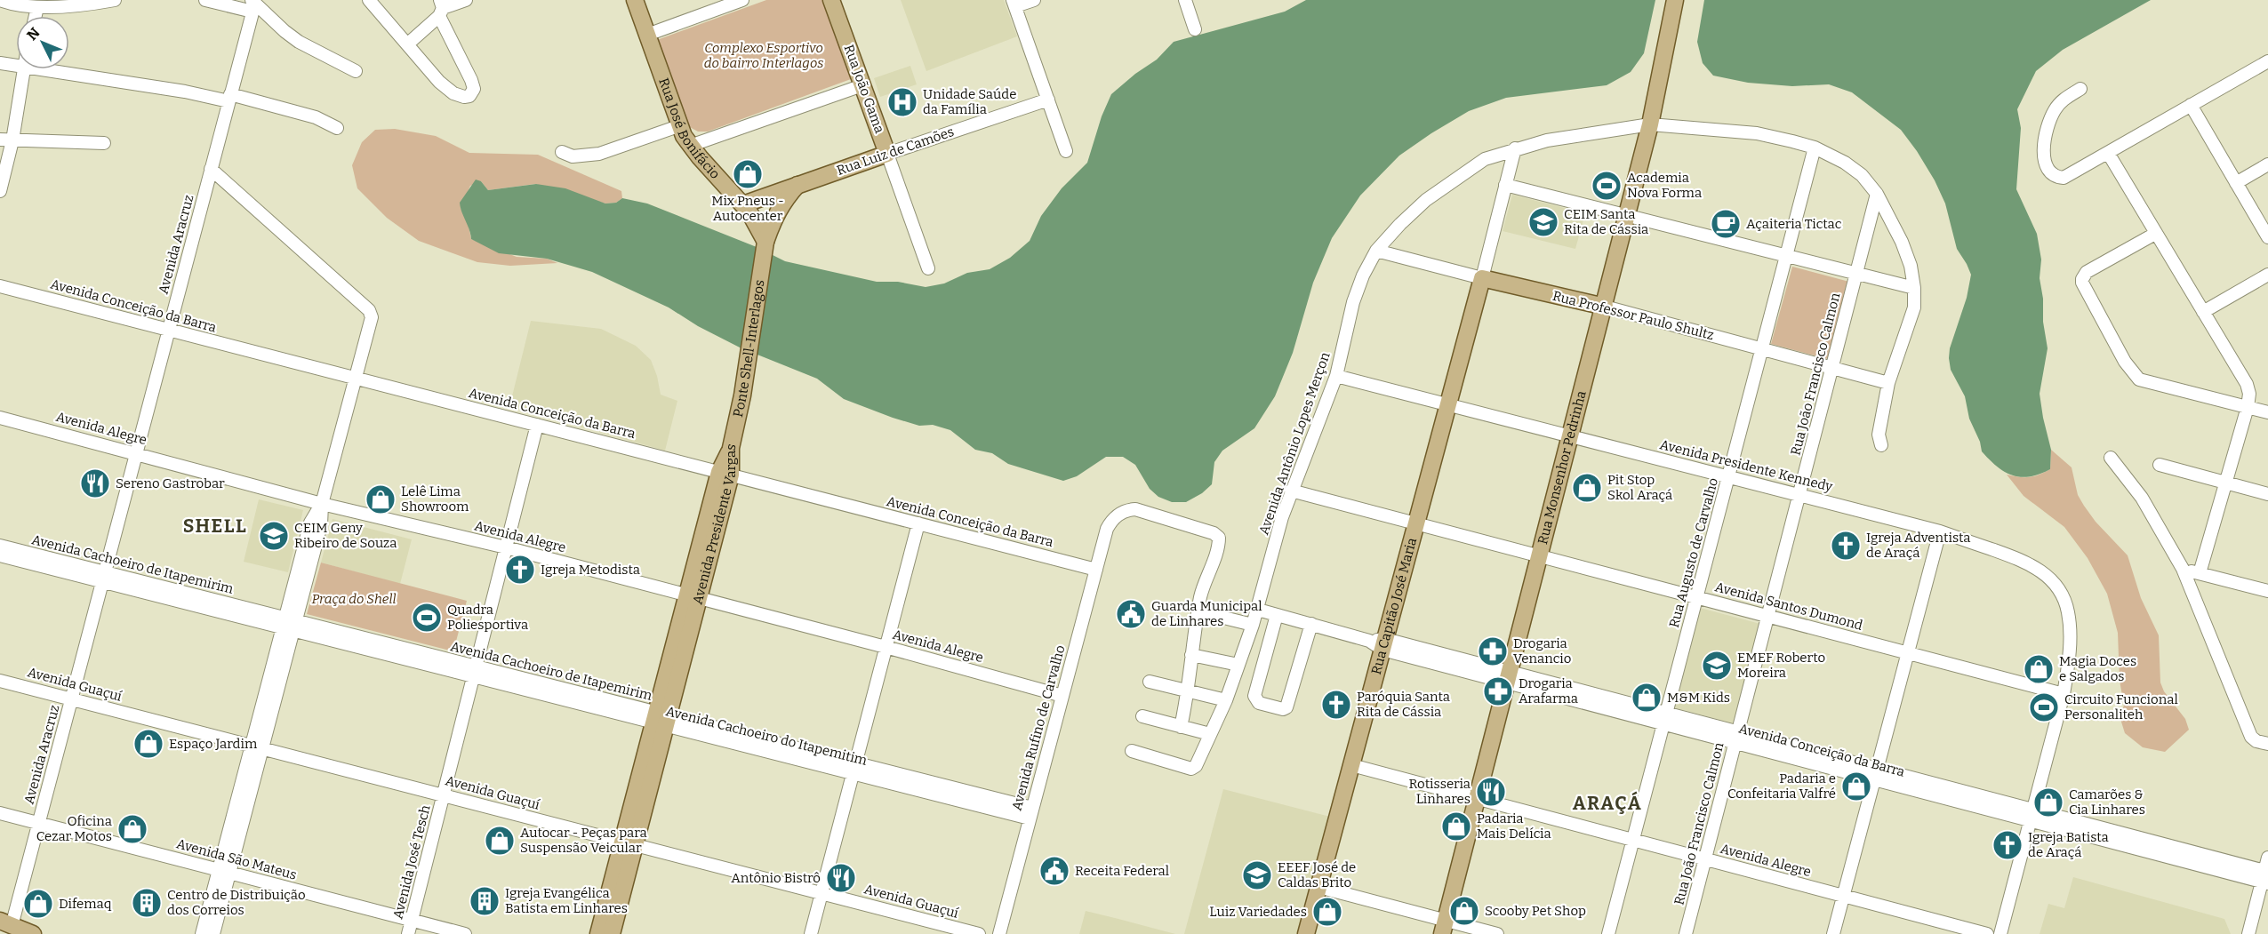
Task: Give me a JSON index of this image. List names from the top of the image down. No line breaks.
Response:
{"streets":{"main road":["Rua João Gama","Rua José Bonifácio","Rua Luiz de Camões","Rua Professor Paulo Shultz","Ponte Shell-Interlagos","Rua Monsenhor Pedrinha","Avenida Presidente Vargas","Rua Capitão José Maria"],"street":["Avenida Aracruz","Avenida Conceição da Barra","Rua João Francisco Calmon","Avenida Alegre","Avenida Antônio Lopes Merçon","Avenida Presidente Kennedy","Rua Augusto de Carvalho","Avenida Cachoeiro de Itapemirim","Avenida Santos Dumond","Avenida Guaçuí","Avenida Rufino de Carvalho","Avenida Cachoeiro do Itapemitim","Avenida São Mateus","Avenida José Tesch"]},"crossings":[["Rua João Gama","Rua Luiz de Camões"],["Rua José Bonifácio","Rua Luiz de Camões"],["Rua José Bonifácio","Ponte Shell-Interlagos"],["Rua Luiz de Camões","Ponte Shell-Interlagos"],["Avenida Aracruz","Avenida Conceição da Barra"],["Avenida Aracruz","Avenida Alegre"],["Avenida Aracruz","Avenida Cachoeiro de Itapemirim"],["Avenida Aracruz","Avenida Guaçuí"],["Avenida Aracruz","Avenida São Mateus"],["Avenida Conceição da Barra","Rua João Francisco Calmon"],["Avenida Conceição da Barra","Avenida Antônio Lopes Merçon"],["Avenida Conceição da Barra","Avenida Presidente Kennedy"],["Avenida Conceição da Barra","Rua Monsenhor Pedrinha"],["Avenida Conceição da Barra","Avenida Presidente Vargas"],["Avenida Conceição da Barra","Rua Augusto de Carvalho"],["Avenida Conceição da Barra","Rua Capitão José Maria"],["Avenida Conceição da Barra","Avenida Rufino de Carvalho"],["Avenida Conceição da Barra","Avenida José Tesch"],["Rua Professor Paulo Shultz","Rua João Francisco Calmon"],["Rua Professor Paulo Shultz","Avenida Antônio Lopes Merçon"],["Rua Professor Paulo Shultz","Rua Monsenhor Pedrinha"],["Rua Professor Paulo Shultz","Rua Augusto de Carvalho"],["Rua Professor Paulo Shultz","Rua Capitão José Maria"],["Ponte Shell-Interlagos","Avenida Presidente Vargas"],["Rua João Francisco Calmon","Avenida Alegre"],["Rua João Francisco Calmon","Avenida Antônio Lopes Merçon"],["Rua João Francisco Calmon","Avenida Presidente Kennedy"],["Rua João Francisco Calmon","Avenida Santos Dumond"],["Avenida Alegre","Rua Monsenhor Pedrinha"],["Avenida Alegre","Avenida Presidente Vargas"],["Avenida Alegre","Rua Augusto de Carvalho"],["Avenida Alegre","Rua Capitão José Maria"],["Avenida Alegre","Avenida Rufino de Carvalho"],["Avenida Alegre","Avenida José Tesch"],["Avenida Antônio Lopes Merçon","Avenida Presidente Kennedy"],["Avenida Antônio Lopes Merçon","Rua Monsenhor Pedrinha"],["Avenida Antônio Lopes Merçon","Rua Augusto de Carvalho"],["Avenida Antônio Lopes Merçon","Avenida Santos Dumond"],["Avenida Presidente Kennedy","Rua Monsenhor Pedrinha"],["Avenida Presidente Kennedy","Rua Augusto de Carvalho"],["Avenida Presidente Kennedy","Rua Capitão José Maria"],["Avenida Presidente Kennedy","Avenida Santos Dumond"],["Rua Monsenhor Pedrinha","Avenida Santos Dumond"],["Avenida Presidente Vargas","Avenida Cachoeiro de Itapemirim"],["Avenida Presidente Vargas","Avenida Guaçuí"],["Avenida Presidente Vargas","Avenida Cachoeiro do Itapemitim"],["Rua Augusto de Carvalho","Avenida Santos Dumond"],["Avenida Cachoeiro de Itapemirim","Avenida Cachoeiro do Itapemitim"],["Avenida Cachoeiro de Itapemirim","Avenida José Tesch"],["Rua Capitão José Maria","Avenida Santos Dumond"],["Avenida Guaçuí","Avenida José Tesch"],["Avenida Rufino de Carvalho","Avenida Cachoeiro do Itapemitim"],["Avenida São Mateus","Avenida José Tesch"]],"districts":["SHELL","ARAÇÁ"],"parks":["Complexo Esportivo do bairro Interlagos","Praça do Shell"],"places":{"hospital":["Unidade Saúde da Família"],"shop":["Mix Pneus - Autocenter","Pit Stop Skol Araçá","Lelê Lima Showroom","Magia Doces e Salgados","M&M Kids","Espaço Jardim","Padaria e Confeitaria Valfré","Camarões & Cia Linhares","Padaria Mais Delícia","Oficina Cezar Motos","Autocar - Peças para Suspensão Veicular","Difemaq","Scooby Pet Shop","Luiz Variedades"],"sports":["Academia Nova Forma","Quadra Poliesportiva","Circuito Funcional Personaliteh"],"school or university":["CEIM Santa Rita de Cássia","CEIM Geny Ribeiro de Souza","EMEF Roberto Moreira","EEEF José de Caldas Brito"],"cafe":["Açaiteria Tictac"],"restaurant":["Sereno Gastrobar","Rotisseria Linhares","Antônio Bistrô"],"church":["Igreja Adventista de Araçá","Igreja Metodista","Paróquia Santa Rita de Cássia","Igreja Batista de Araçá"],"public building":["Guarda Municipal de Linhares","Receita Federal"],"pharmacy":["Drogaria Venancio","Drogaria Arafarma"],"building":["Igreja Evangélica Batista em Linhares","Centro de Distribuição dos Correios"]},"north":"top left"}
